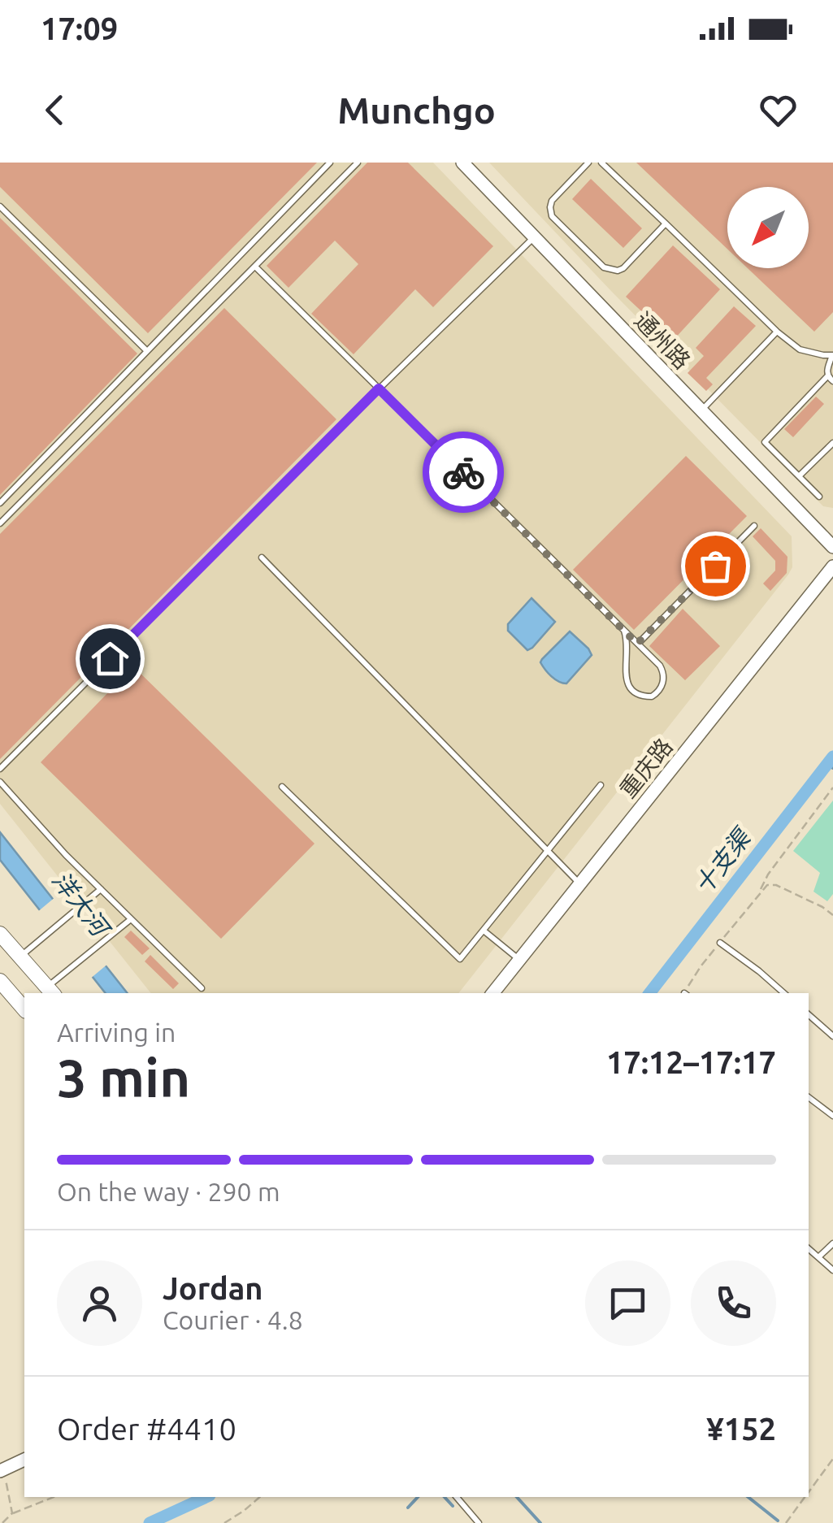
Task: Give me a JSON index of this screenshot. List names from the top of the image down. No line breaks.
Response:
{"streets":{"street":["通州路","重庆路"]},"water":["十支渠","洋大河"],"north":"bottom left","page":{"status":"17:09","header":"Munchgo","heading":["3 min","Arriving in","17:12–17:17"],"panel":["Jordan","Courier · 4.8","Order #4410","¥152"],"bar":"On the way · 290 m"}}
